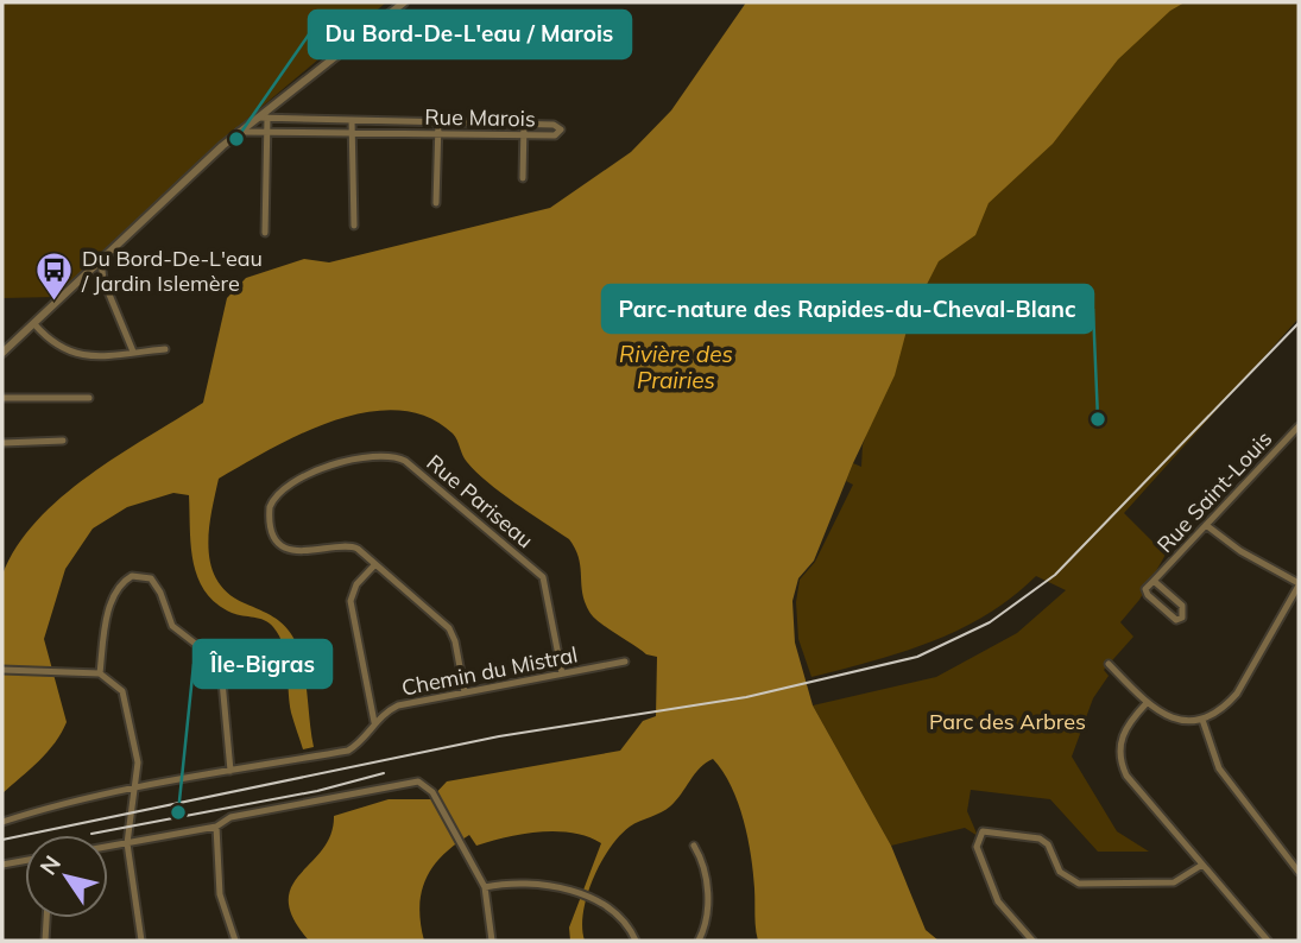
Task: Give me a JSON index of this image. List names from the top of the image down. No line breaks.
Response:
{"streets":{"street":["Rue Marois","Rue Saint-Louis","Rue Pariseau","Chemin du Mistral"]},"crossings":[["Rue Pariseau","Chemin du Mistral"]],"water":["Rivière des Prairies"],"parks":["Parc des Arbres"],"places":{"other":["Du Bord-De-L'eau / Marois","Parc-nature des Rapides-du-Cheval-Blanc","Île-Bigras"],"bus stop":["Du Bord-De-L'eau / Jardin Islemère"]},"north":"top left"}
